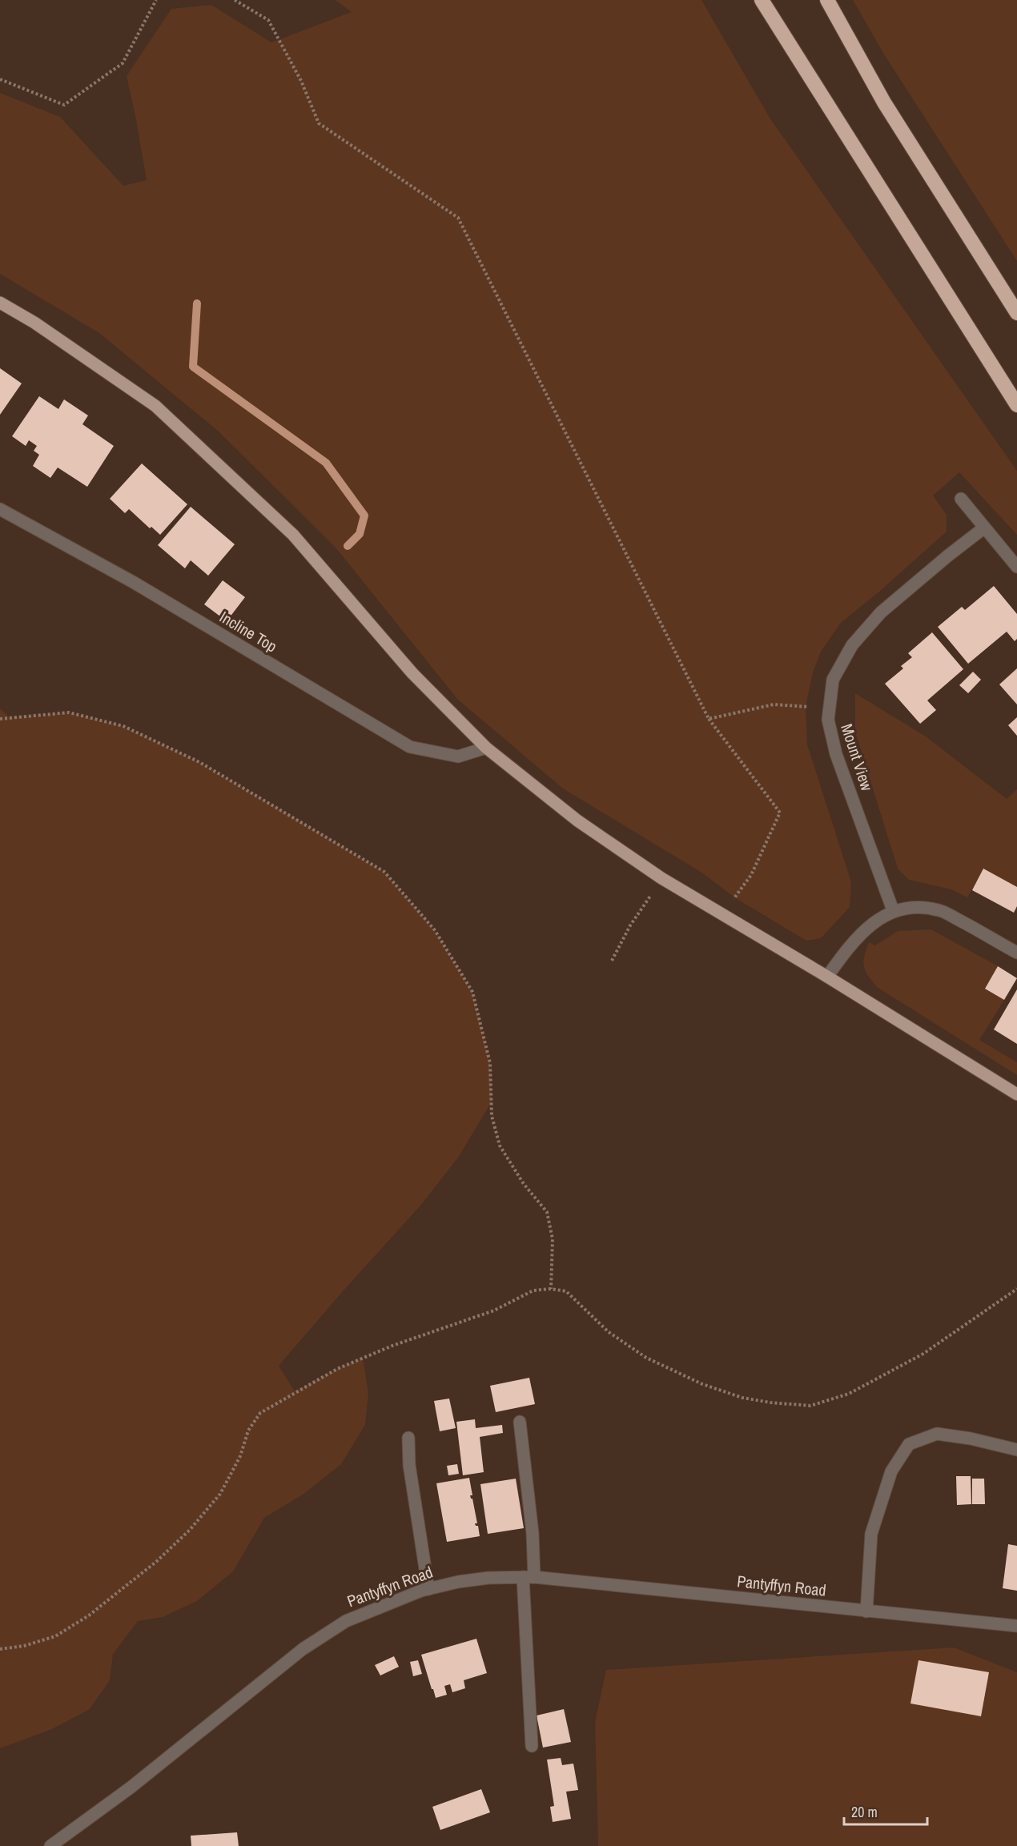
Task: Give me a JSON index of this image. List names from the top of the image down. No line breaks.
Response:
{"streets":{"street":["Incline Top","Mount View","Pantyffyn Road"]},"scale_bar":"20 m"}
